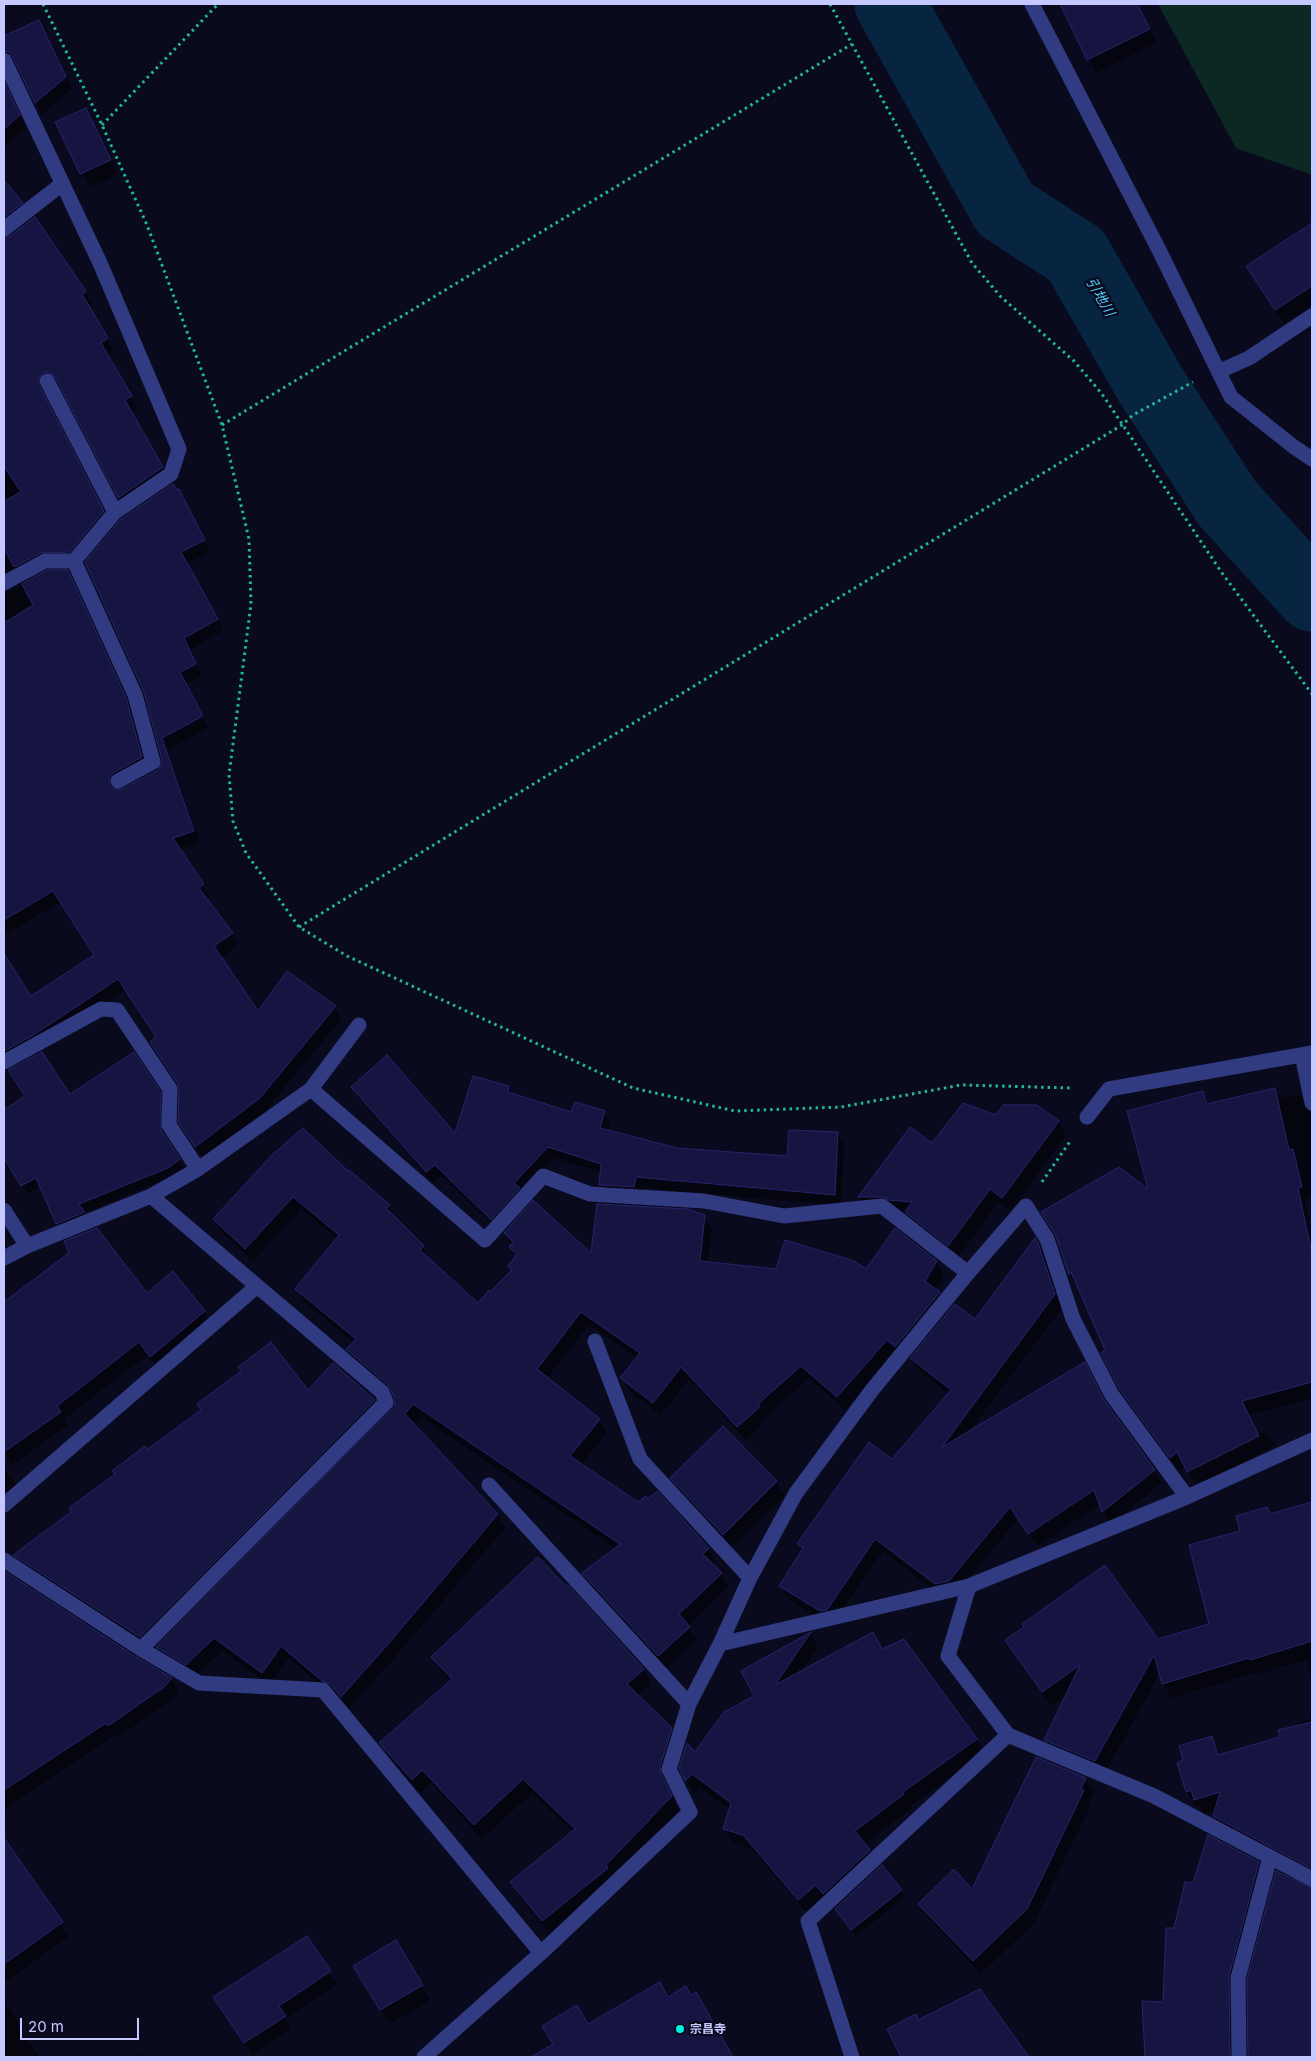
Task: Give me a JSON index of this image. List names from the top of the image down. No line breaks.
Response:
{"water":["引地川"],"places":["宗昌寺"],"scale_bar":"20 m"}
